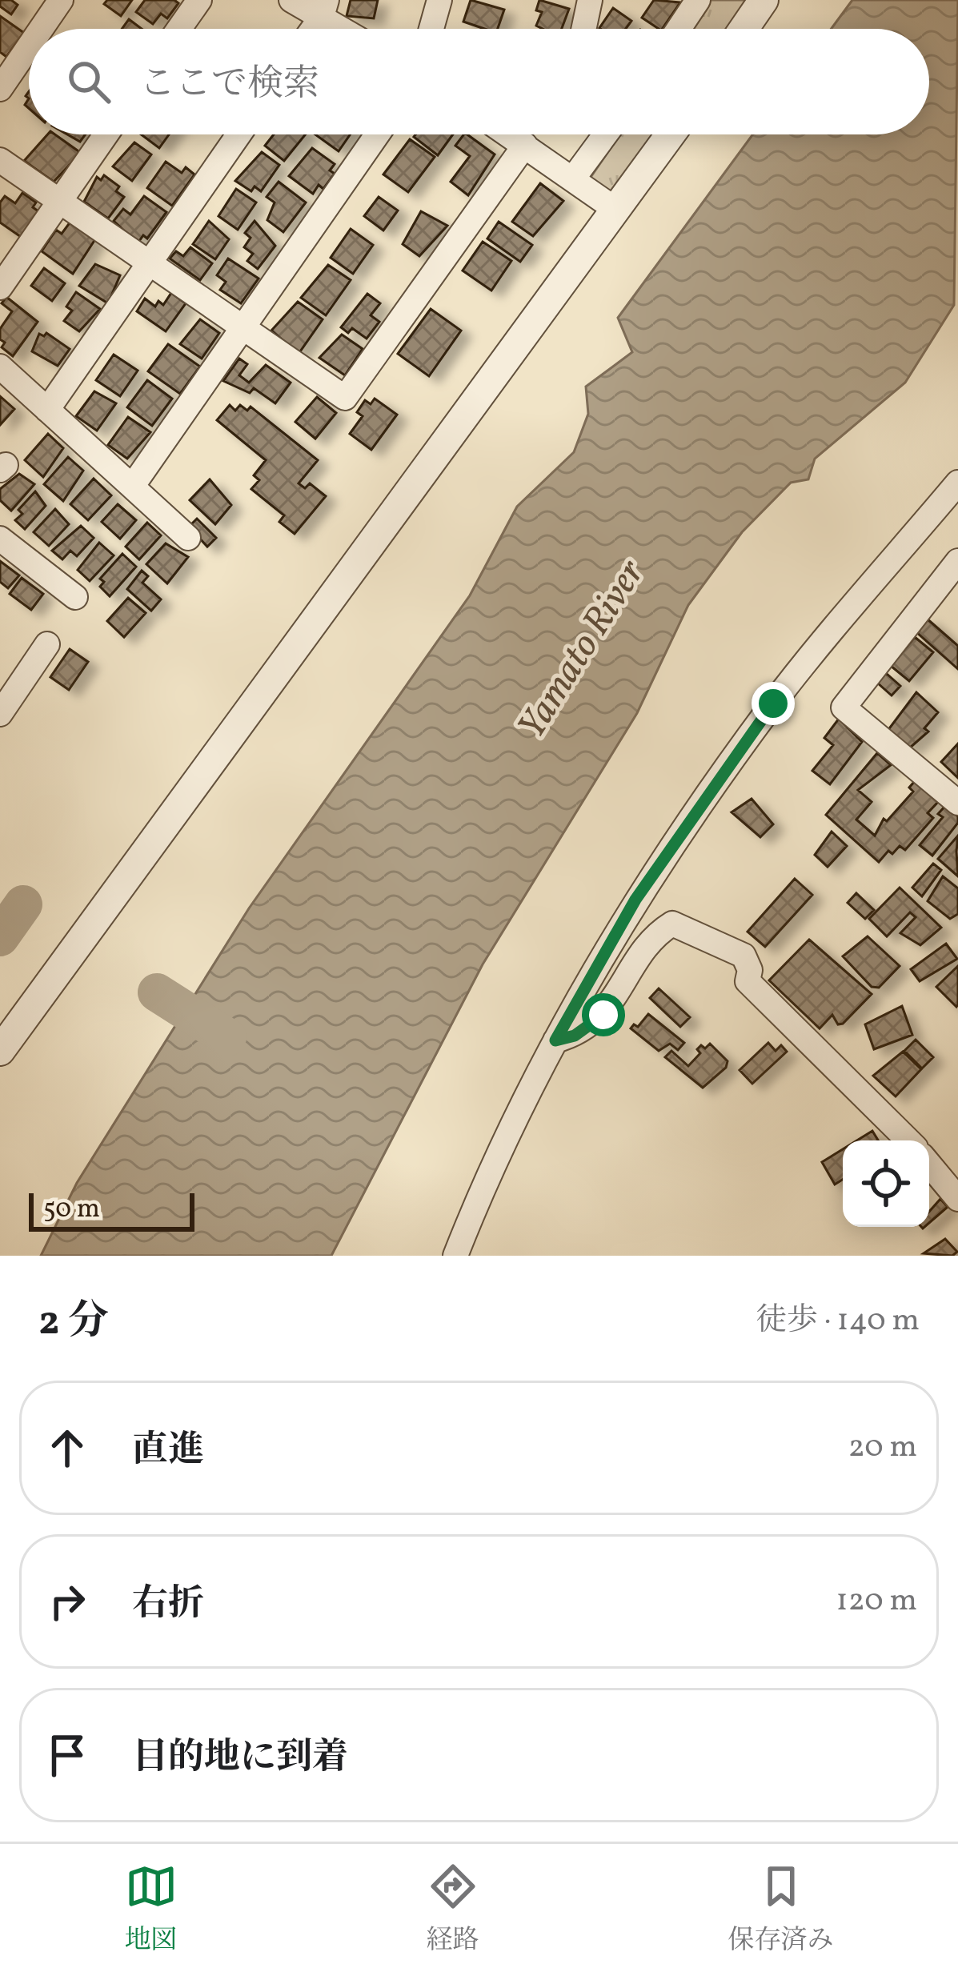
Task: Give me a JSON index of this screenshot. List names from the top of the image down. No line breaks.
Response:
{"water":["Yamato River"],"scale_bar":"50 m","page":{"search":"ここで検索","scale":"50 m","heading":["2 分","徒歩 · 140 m"],"list":[["直進","20 m"],["右折","120 m"],"目的地に到着"],"nav":["地図","経路","保存済み"]}}
